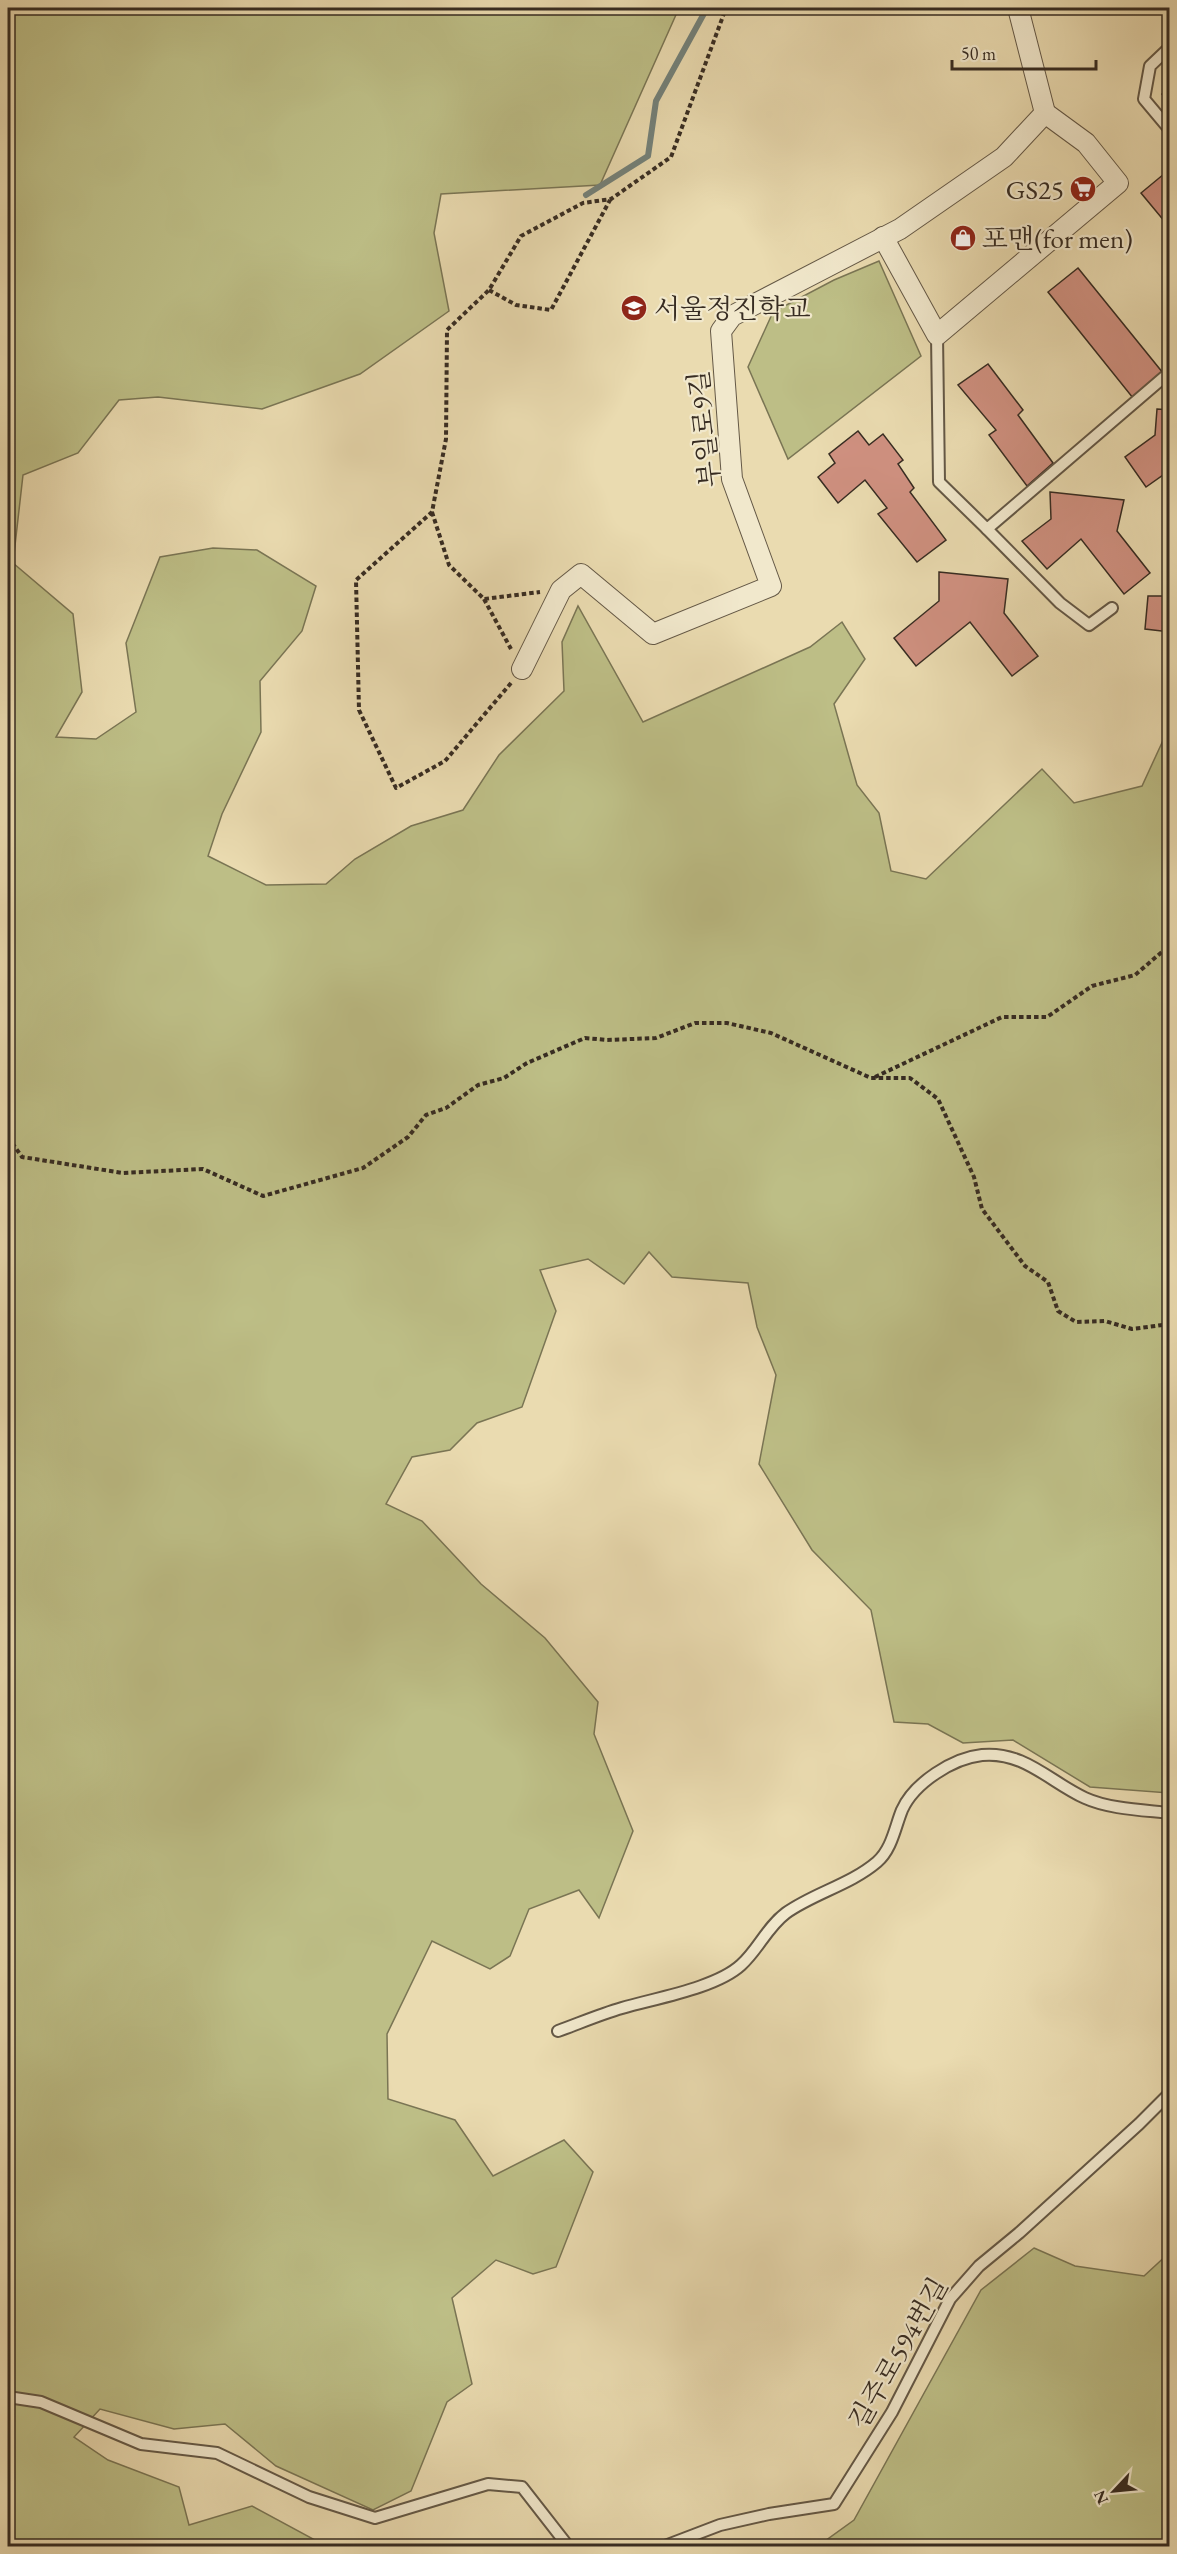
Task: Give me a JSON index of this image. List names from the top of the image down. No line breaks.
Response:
{"streets":{"street":["부일로9길"],"lane":["길주로594번길"]},"places":{"supermarket":["GS25"],"shop":["포맨(for men)"],"school or university":["서울정진학교"]},"scale_bar":"50 m","north":"bottom left"}
